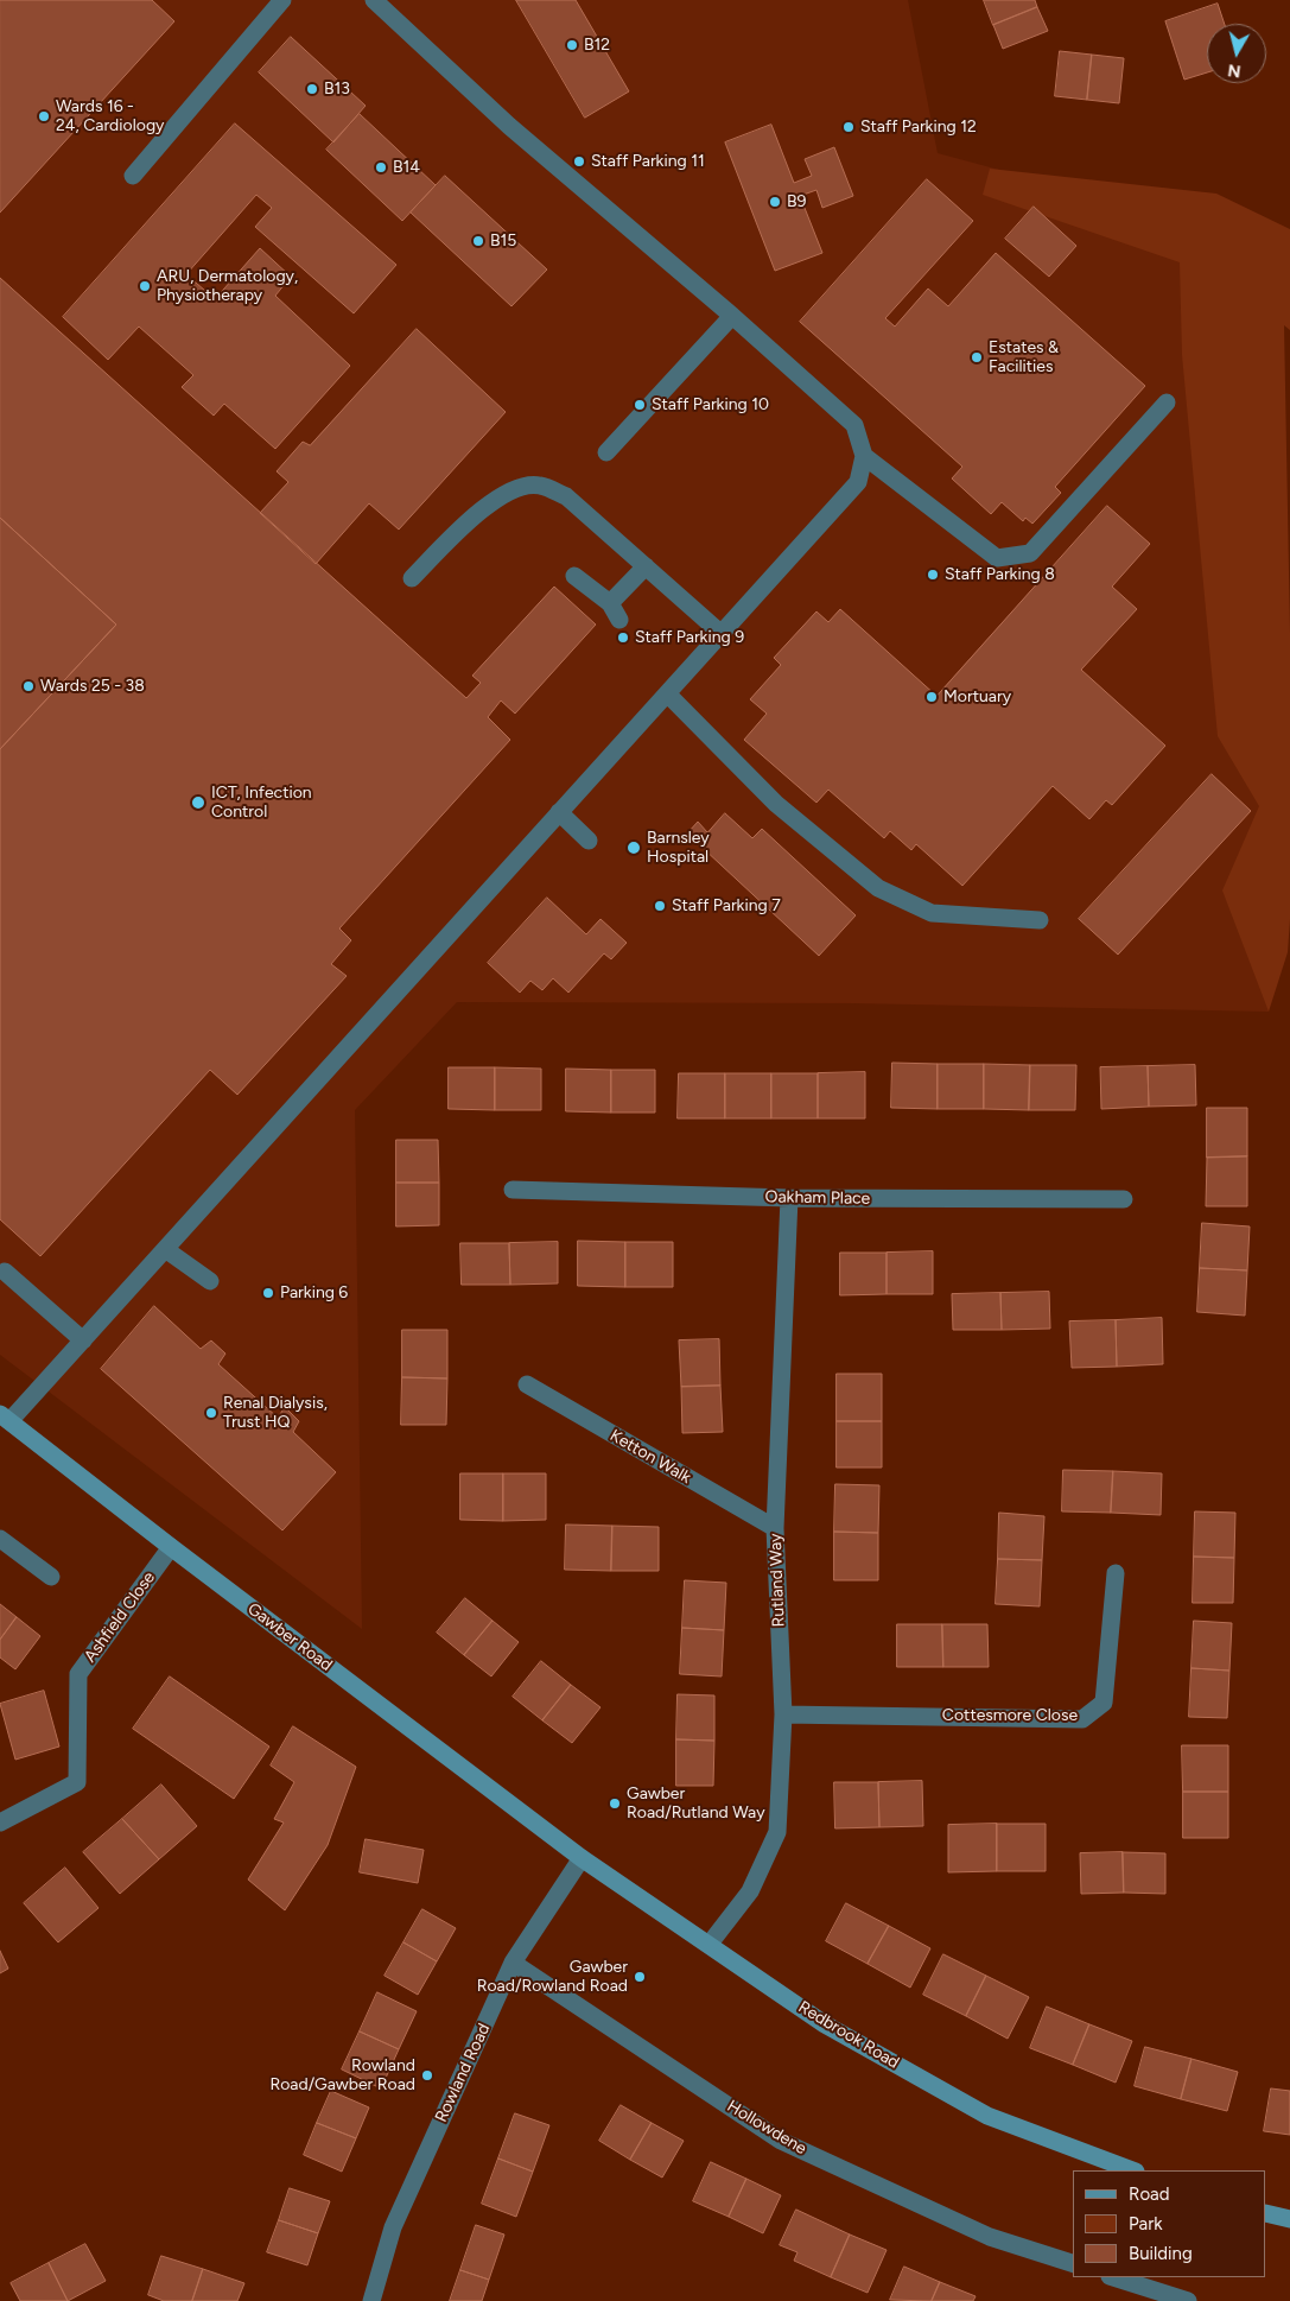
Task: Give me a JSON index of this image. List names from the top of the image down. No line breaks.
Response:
{"streets":{"street":["Oakham Place","Ketton Walk","Rutland Way","Ashfield Close","Gawber Road","Cottesmore Close","Redbrook Road","Rowland Road","Hollowdene"]},"crossings":[["Oakham Place","Rutland Way"],["Ketton Walk","Rutland Way"],["Rutland Way","Cottesmore Close"],["Rutland Way","Redbrook Road"],["Ashfield Close","Gawber Road"],["Gawber Road","Redbrook Road"],["Gawber Road","Rowland Road"],["Redbrook Road","Rowland Road"],["Rowland Road","Hollowdene"]],"places":["B12","B13","Wards 16 - 24, Cardiology","Staff Parking 12","Staff Parking 11","B14","B9","B15","ARU, Dermatology, Physiotherapy","Estates & Facilities","Staff Parking 10","Staff Parking 8","Staff Parking 9","Wards 25 - 38","Mortuary","ICT, Infection Control","Barnsley Hospital","Staff Parking 7","Parking 6","Renal Dialysis, Trust HQ","Gawber Road/Rutland Way","Gawber Road/Rowland Road","Rowland Road/Gawber Road"],"legend":["Road","Park","Building"],"north":"bottom"}
